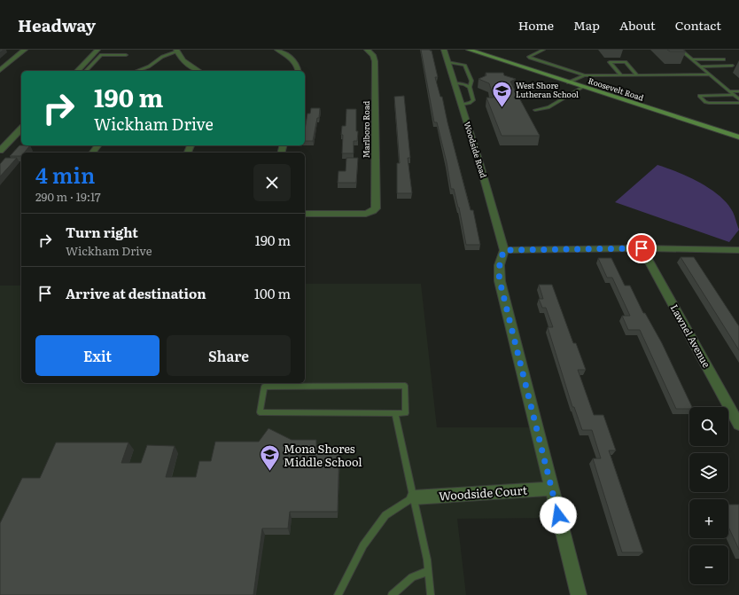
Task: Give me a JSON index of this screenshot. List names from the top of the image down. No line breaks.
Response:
{"streets":{"street":["Roosevelt Road","Marlboro Road","Woodside Road","Lawnel Avenue","Woodside Court"]},"crossings":[["Woodside Road","Woodside Court"]],"places":{"school or university":["West Shore Lutheran School","Mona Shores Middle School"]},"page":{"header":"Headway","nav":["Home","Map","About","Contact"],"turn":["190 m","Wickham Drive"],"heading":["4 min","290 m · 19:17"],"list":[{"name":"Turn right","note":"Wickham Drive","value":"190 m"},{"name":"Arrive at destination","value":"100 m"}],"buttons":["Exit","Share"],"map_buttons":["+","−"]}}
